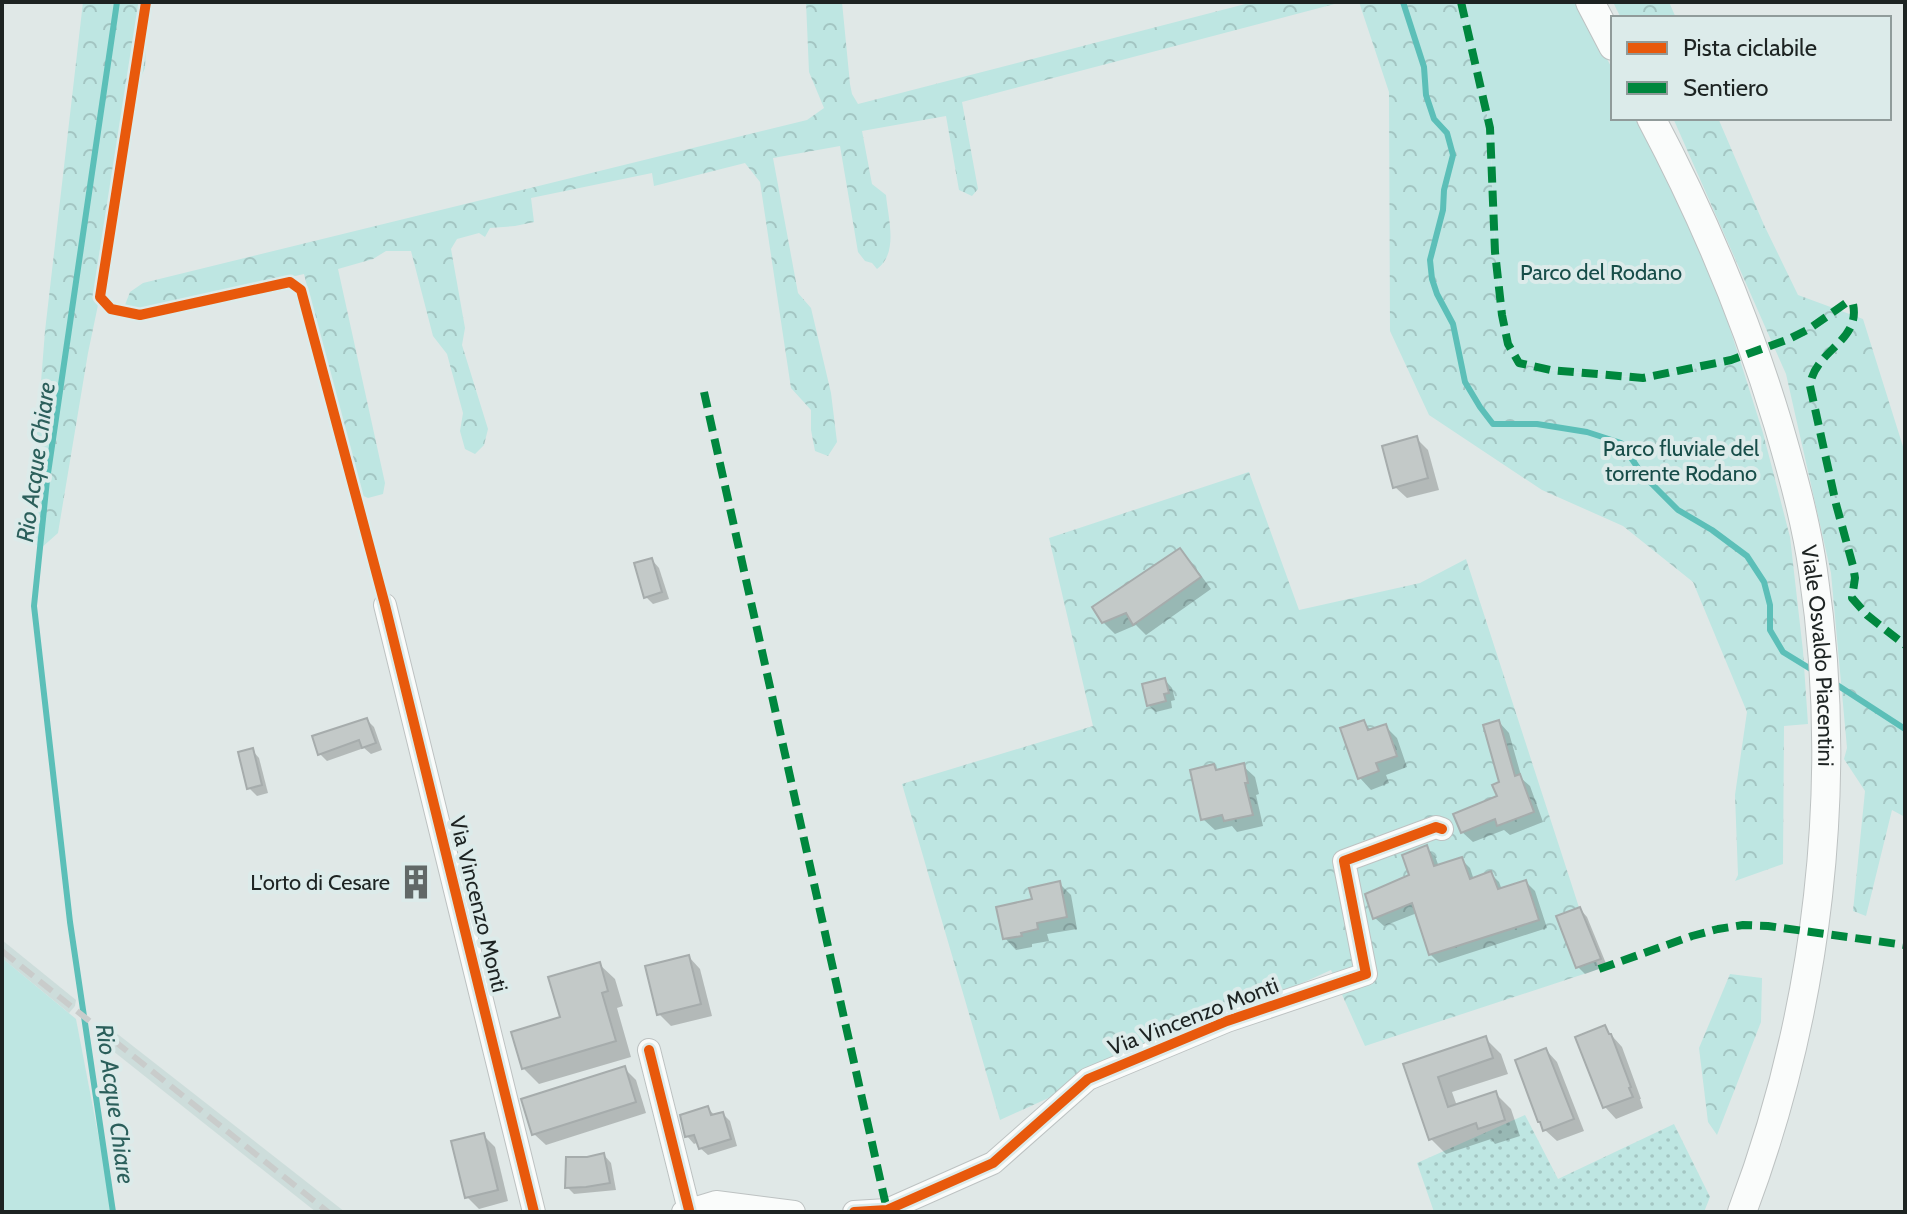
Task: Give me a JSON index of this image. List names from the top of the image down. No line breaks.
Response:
{"streets":{"main road":["Viale Osvaldo Piacentini"],"street":["Via Vincenzo Monti"]},"water":["Rio Acque Chiare"],"parks":["Parco del Rodano","Parco fluviale del torrente Rodano"],"places":{"building":["L'orto di Cesare"]},"legend":["Pista ciclabile","Sentiero"]}
